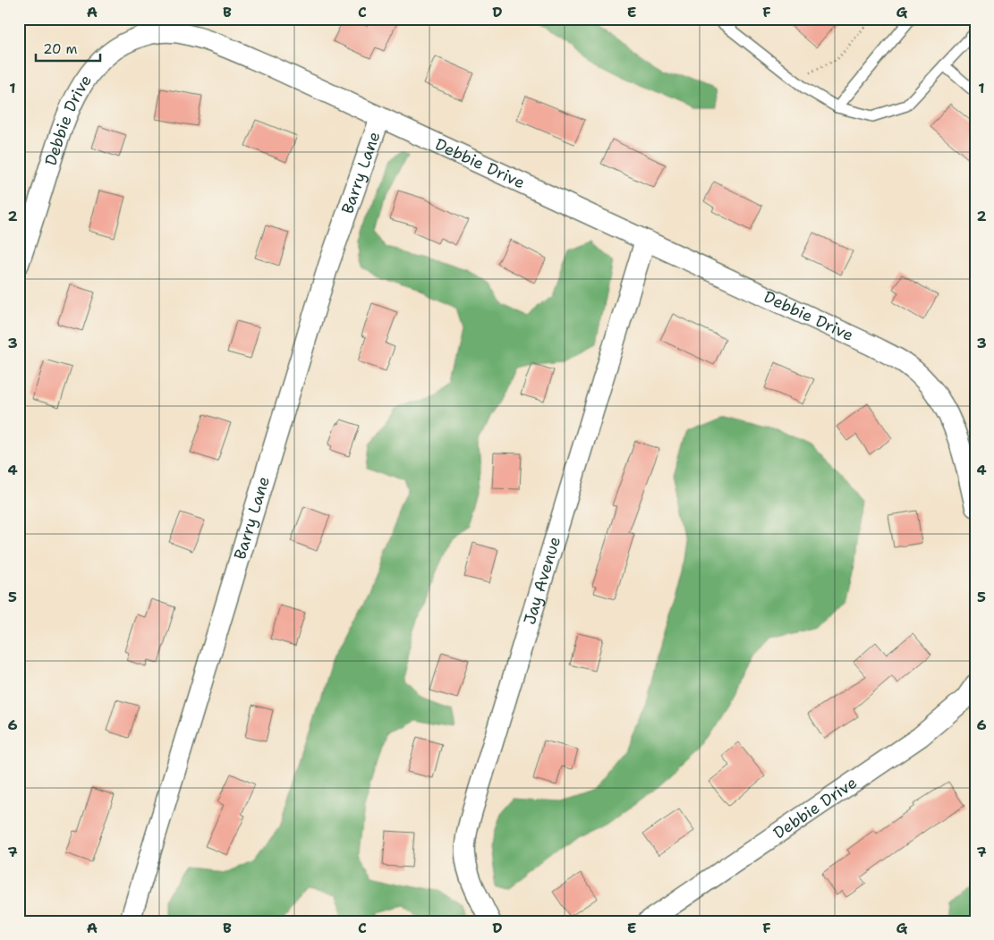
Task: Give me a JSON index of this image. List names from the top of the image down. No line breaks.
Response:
{"streets":{"street":["Debbie Drive","Barry Lane","Jay Avenue"]},"crossings":[["Debbie Drive","Barry Lane"],["Debbie Drive","Jay Avenue"]],"scale_bar":"20 m","grid":{"columns":["A","B","C","D","E","F","G"],"rows":["1","2","3","4","5","6","7"]}}
